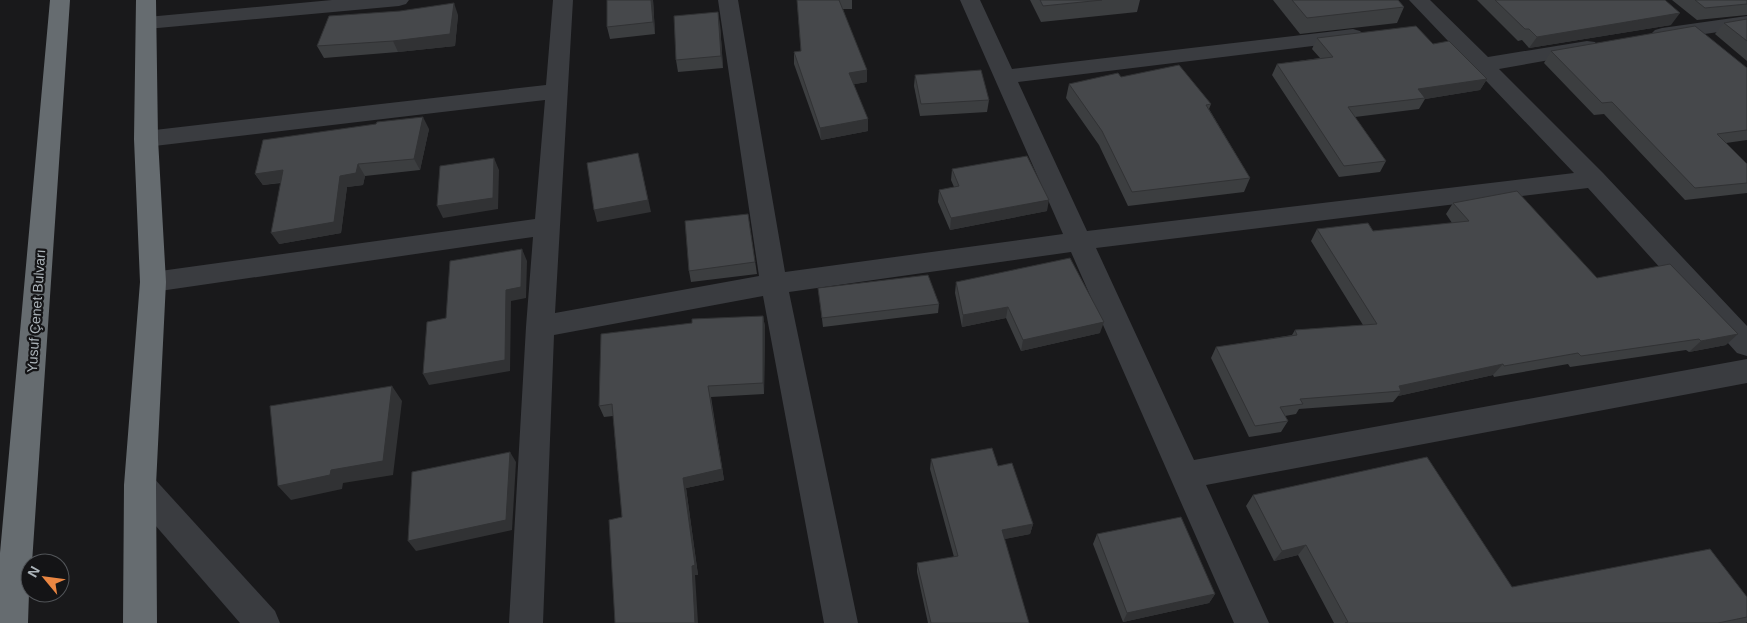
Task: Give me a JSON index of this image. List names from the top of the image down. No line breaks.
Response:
{"streets":{"highway":["Yusuf Çenet Bulvarı"]},"north":"top left"}
